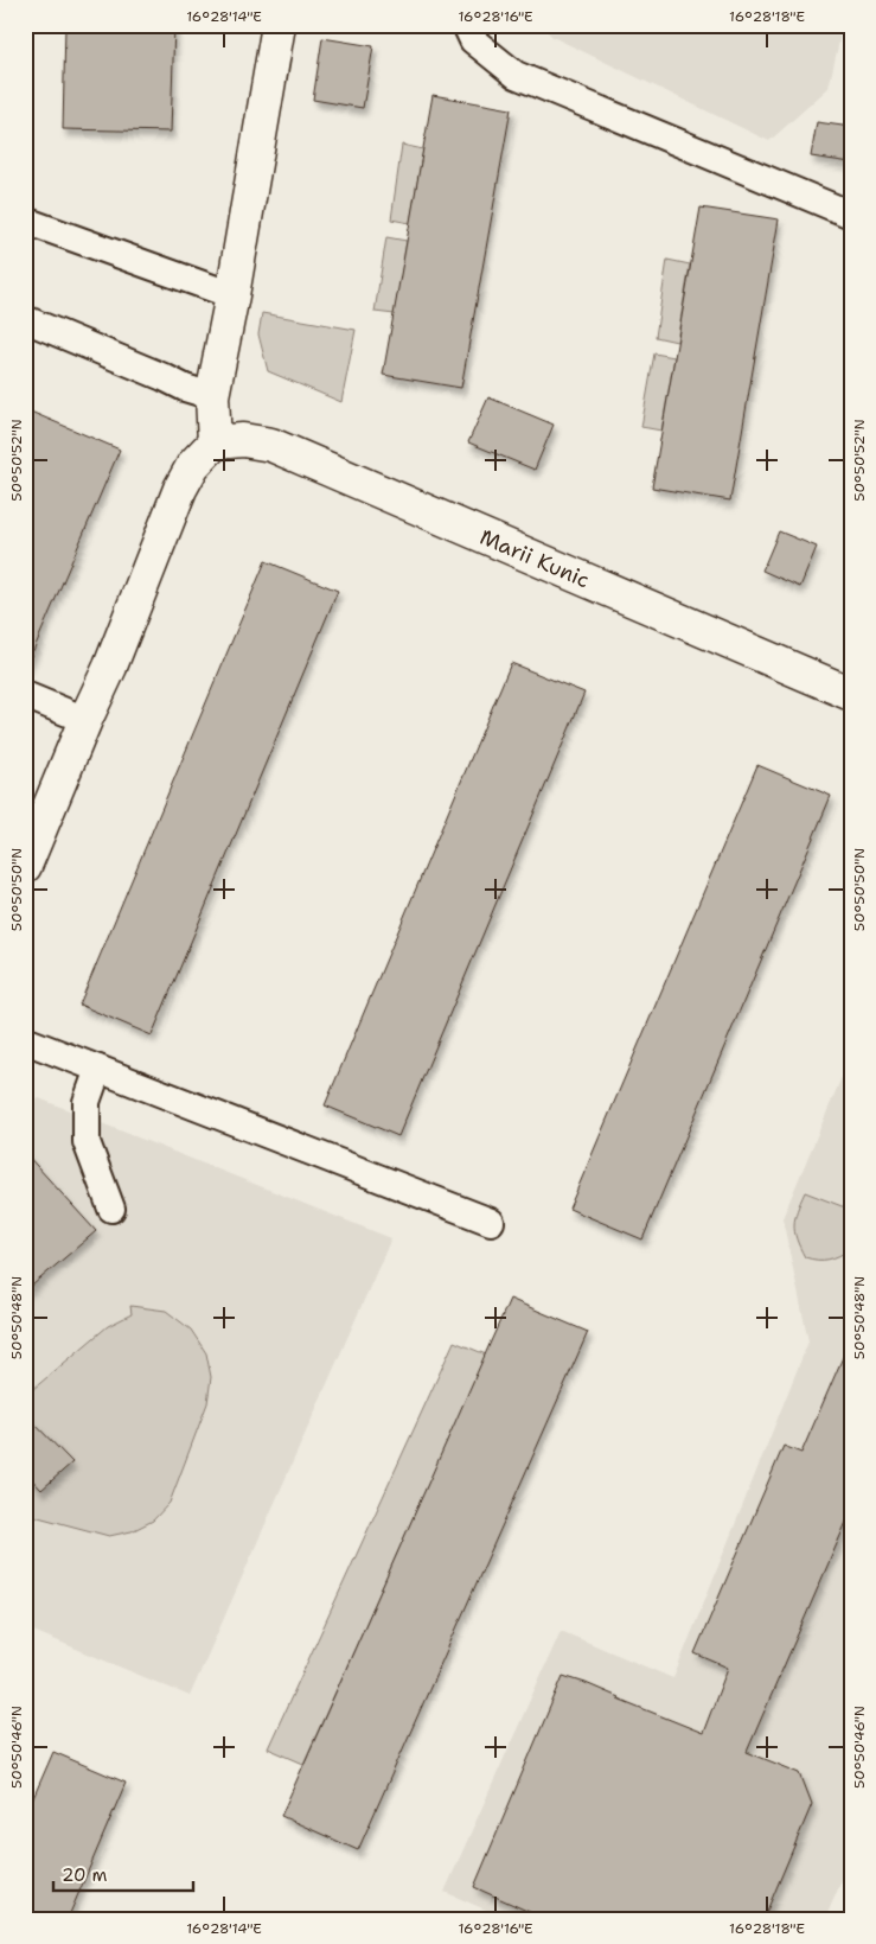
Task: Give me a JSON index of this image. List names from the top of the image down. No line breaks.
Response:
{"streets":{"street":["Marii Kunic"]},"scale_bar":"20 m","coordinates":["16°28'14\"E","16°28'16\"E","16°28'18\"E","50°50'52\"N","50°50'50\"N","50°50'48\"N","50°50'46\"N"]}
